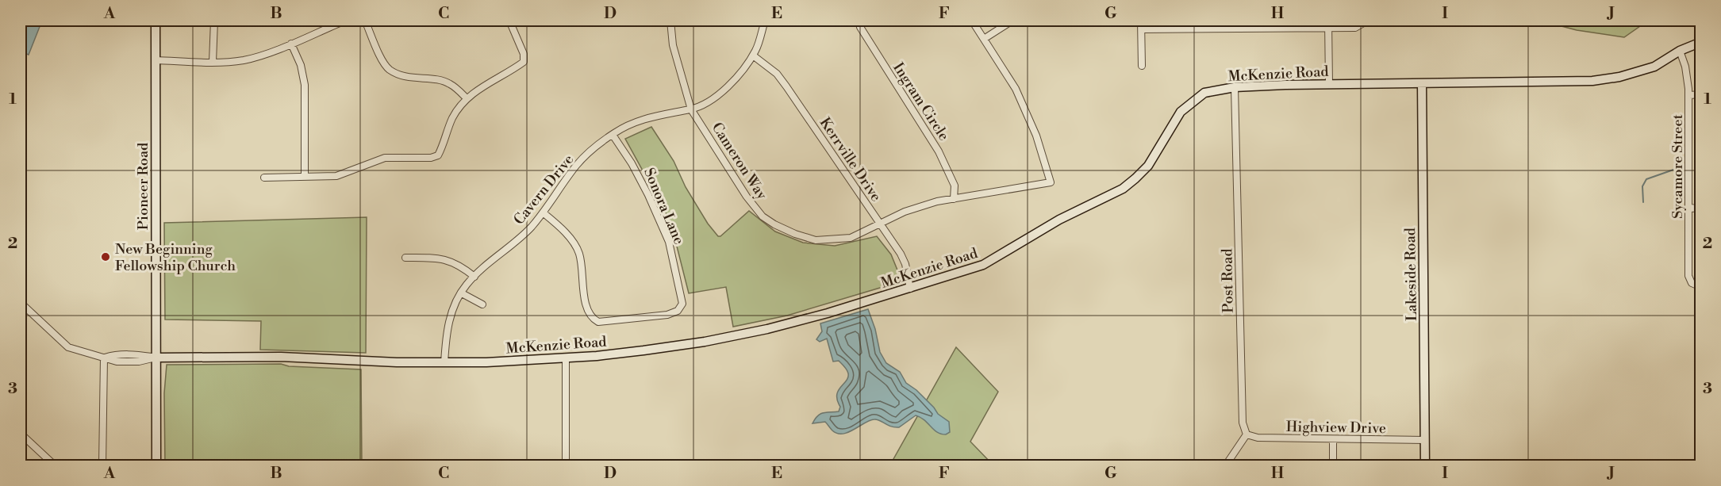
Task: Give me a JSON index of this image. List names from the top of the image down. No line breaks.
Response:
{"streets":{"street":["McKenzie Road","Ingram Circle","Kerrville Drive","Cameron Way","Sycamore Street","Pioneer Road","Cavern Drive","Sonora Lane","Lakeside Road","Post Road","Highview Drive"]},"crossings":[["McKenzie Road","Kerrville Drive"],["McKenzie Road","Sycamore Street"],["McKenzie Road","Pioneer Road"],["McKenzie Road","Cavern Drive"],["McKenzie Road","Lakeside Road"],["McKenzie Road","Post Road"],["Ingram Circle","Cameron Way"],["Kerrville Drive","Cameron Way"],["Kerrville Drive","Cavern Drive"],["Cameron Way","Cavern Drive"],["Cavern Drive","Sonora Lane"],["Lakeside Road","Highview Drive"],["Post Road","Highview Drive"]],"places":["New Beginning Fellowship Church"],"grid":{"columns":["A","B","C","D","E","F","G","H","I","J"],"rows":["1","2","3"]}}
